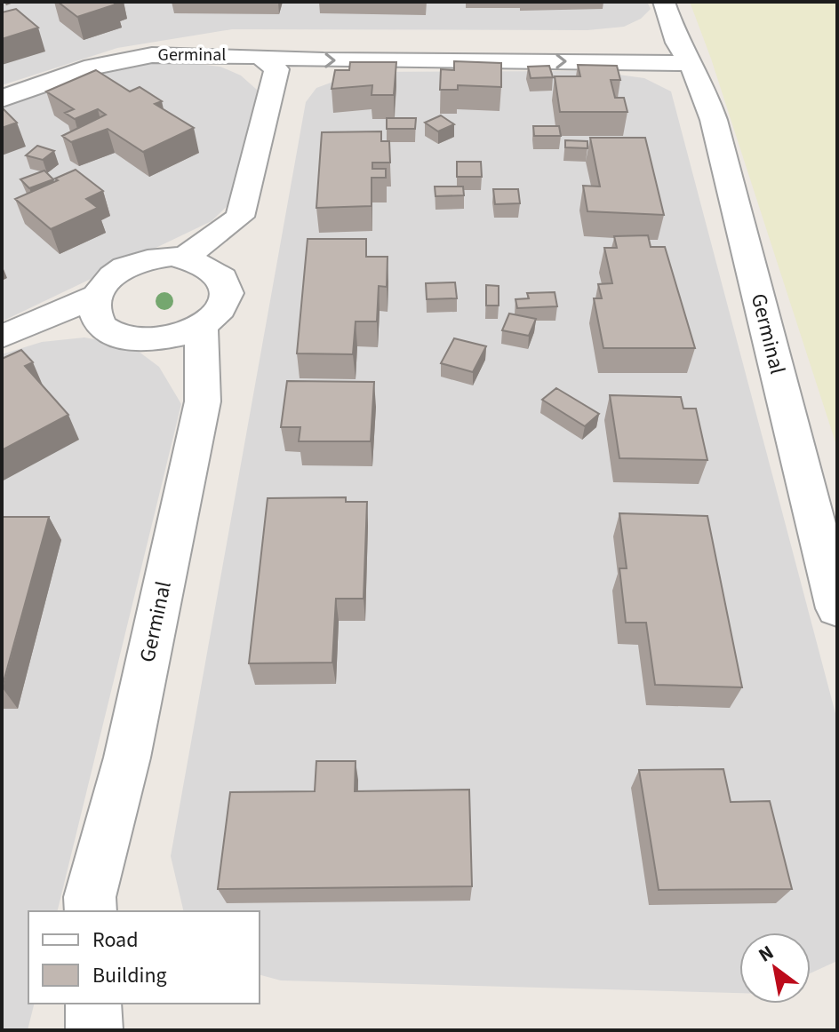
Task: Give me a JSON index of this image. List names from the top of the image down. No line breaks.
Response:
{"streets":{"street":["Germinal"]},"legend":["Road","Building"],"north":"top left"}
